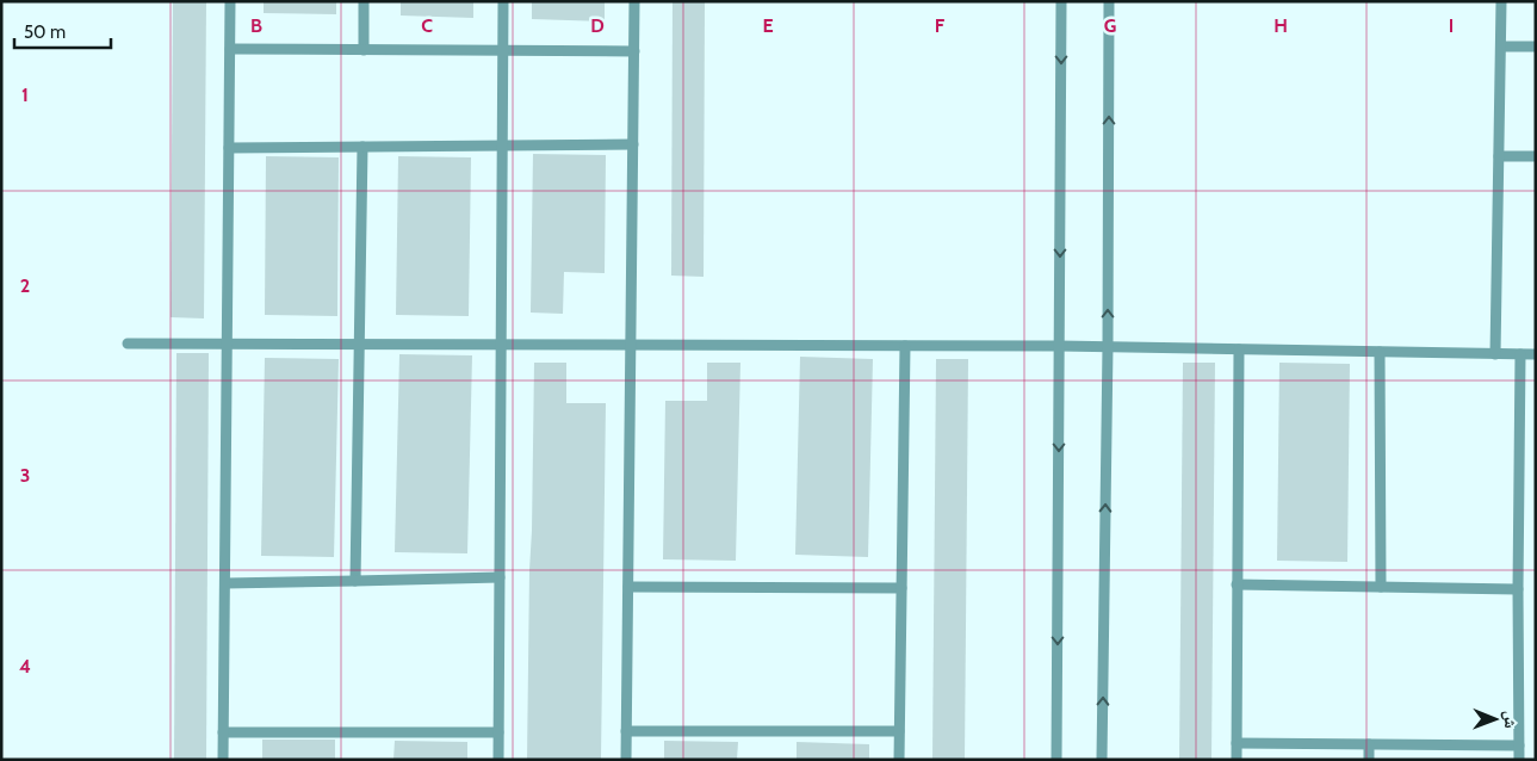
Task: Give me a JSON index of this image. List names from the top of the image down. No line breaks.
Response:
{"scale_bar":"50 m","north":"right","grid":{"columns":["B","C","D","E","F","G","H","I"],"rows":["1","2","3","4"]}}
